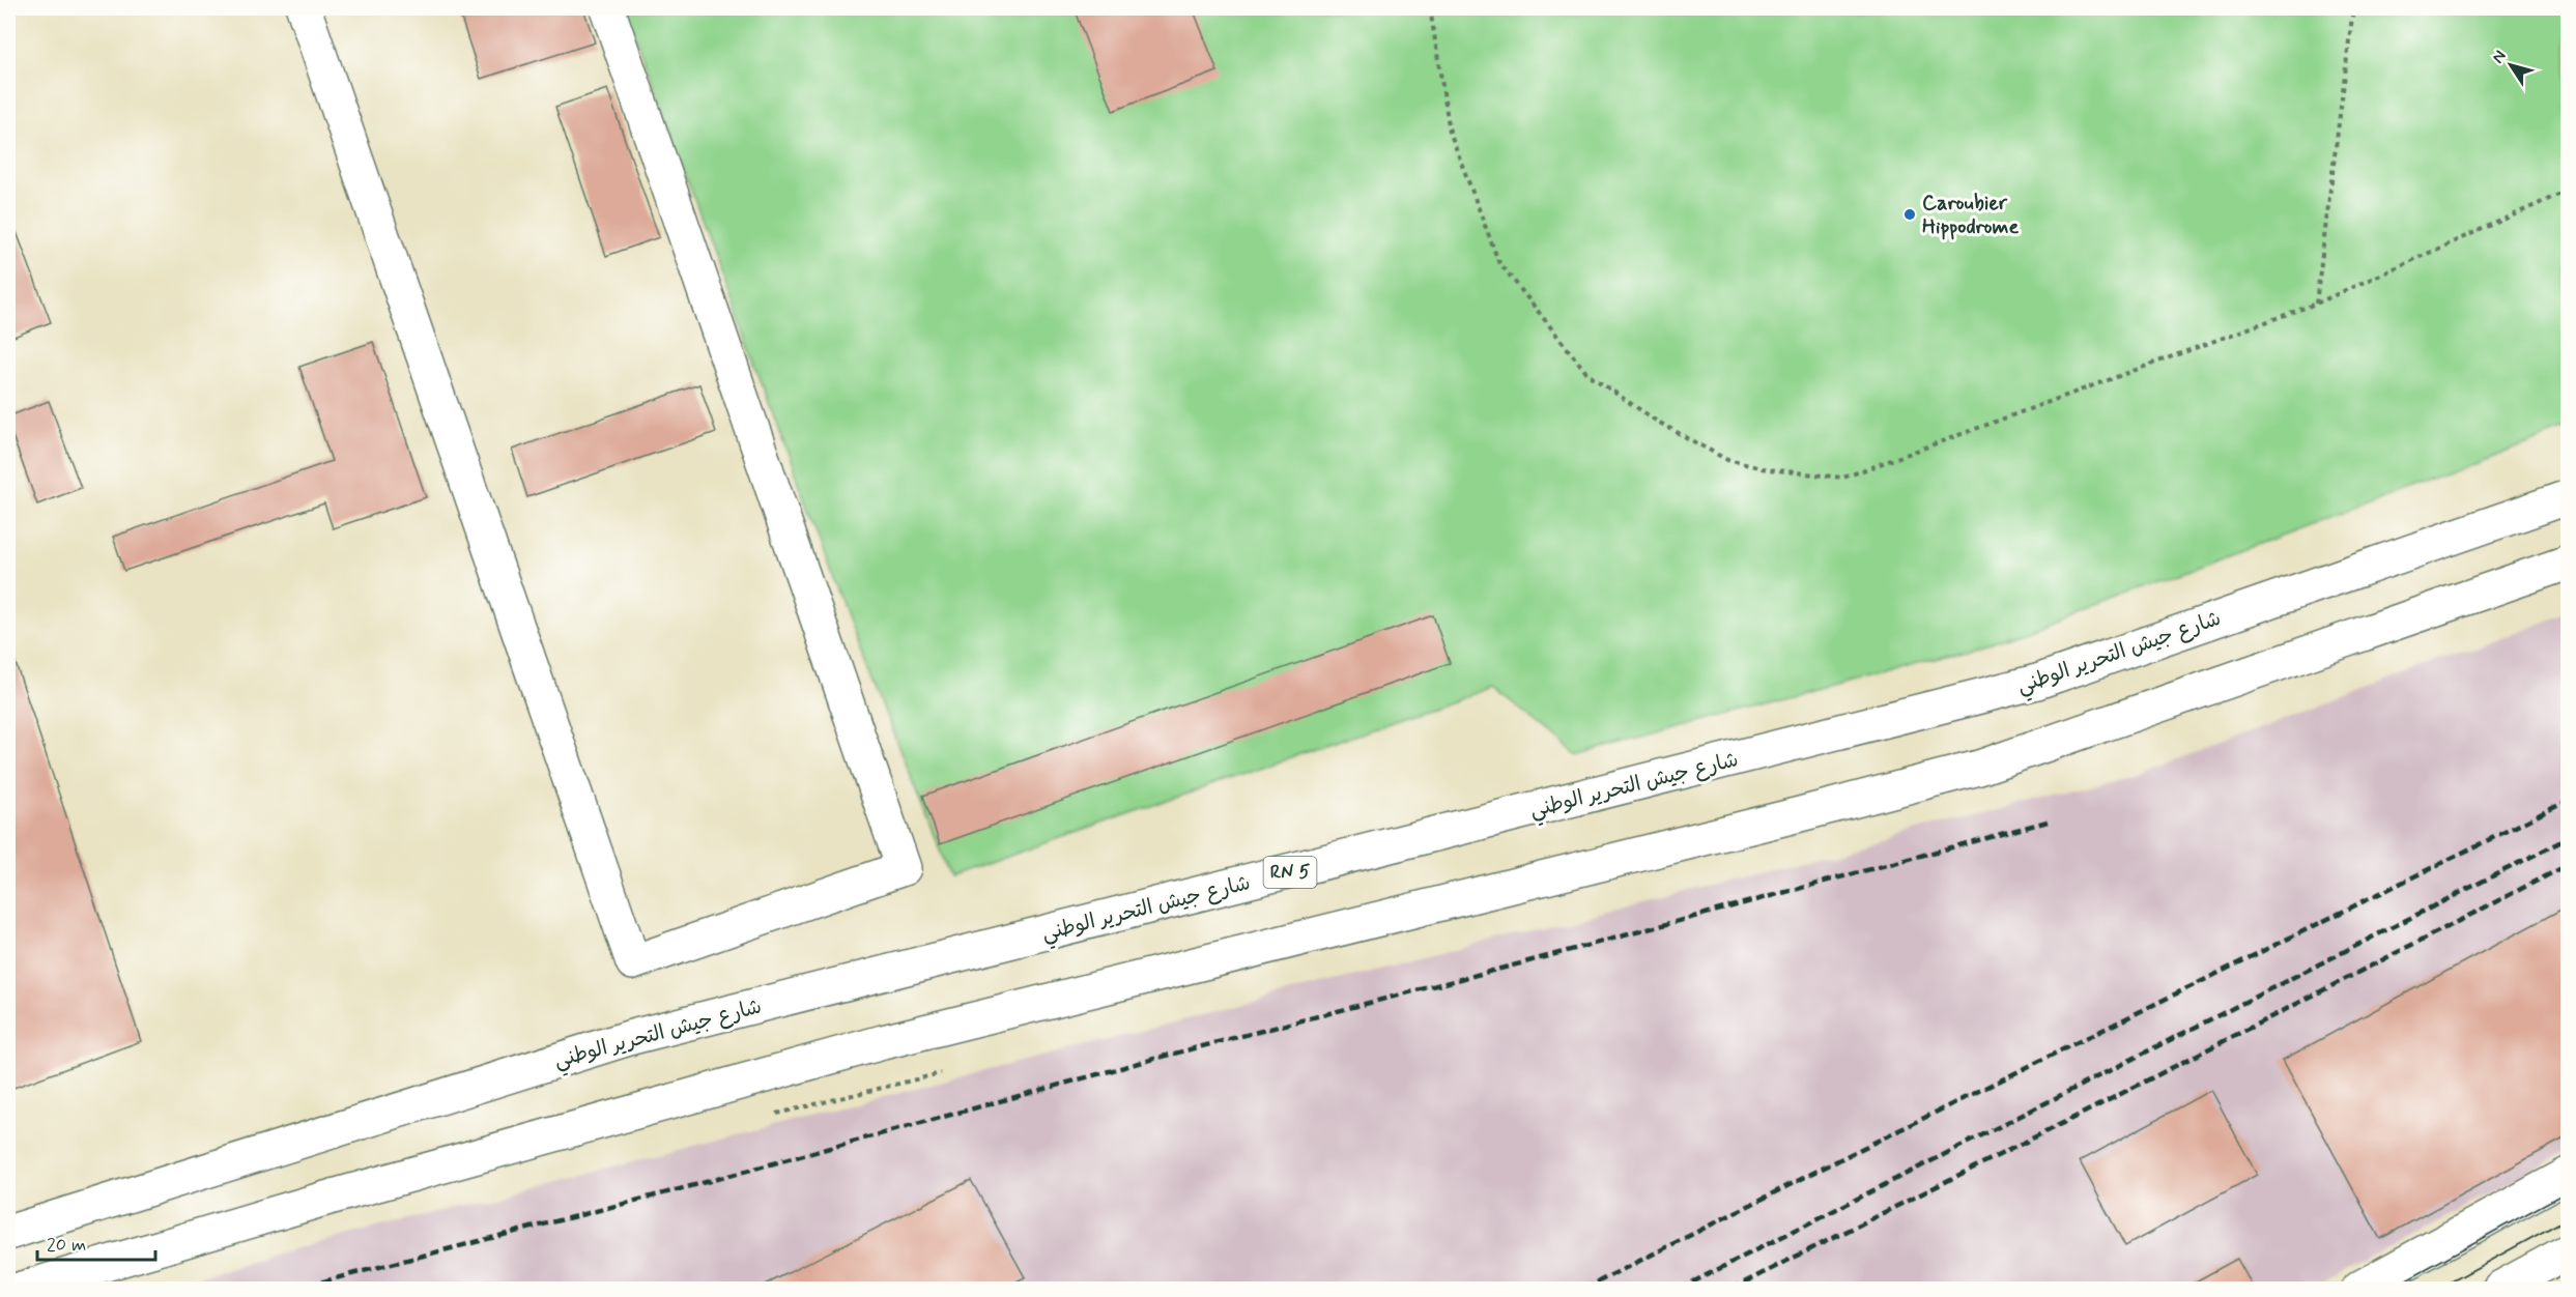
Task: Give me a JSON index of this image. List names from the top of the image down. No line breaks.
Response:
{"streets":{"main road":["شارع جيش التحرير الوطني","RN 5"]},"places":["Caroubier Hippodrome"],"scale_bar":"20 m","north":"top left"}
